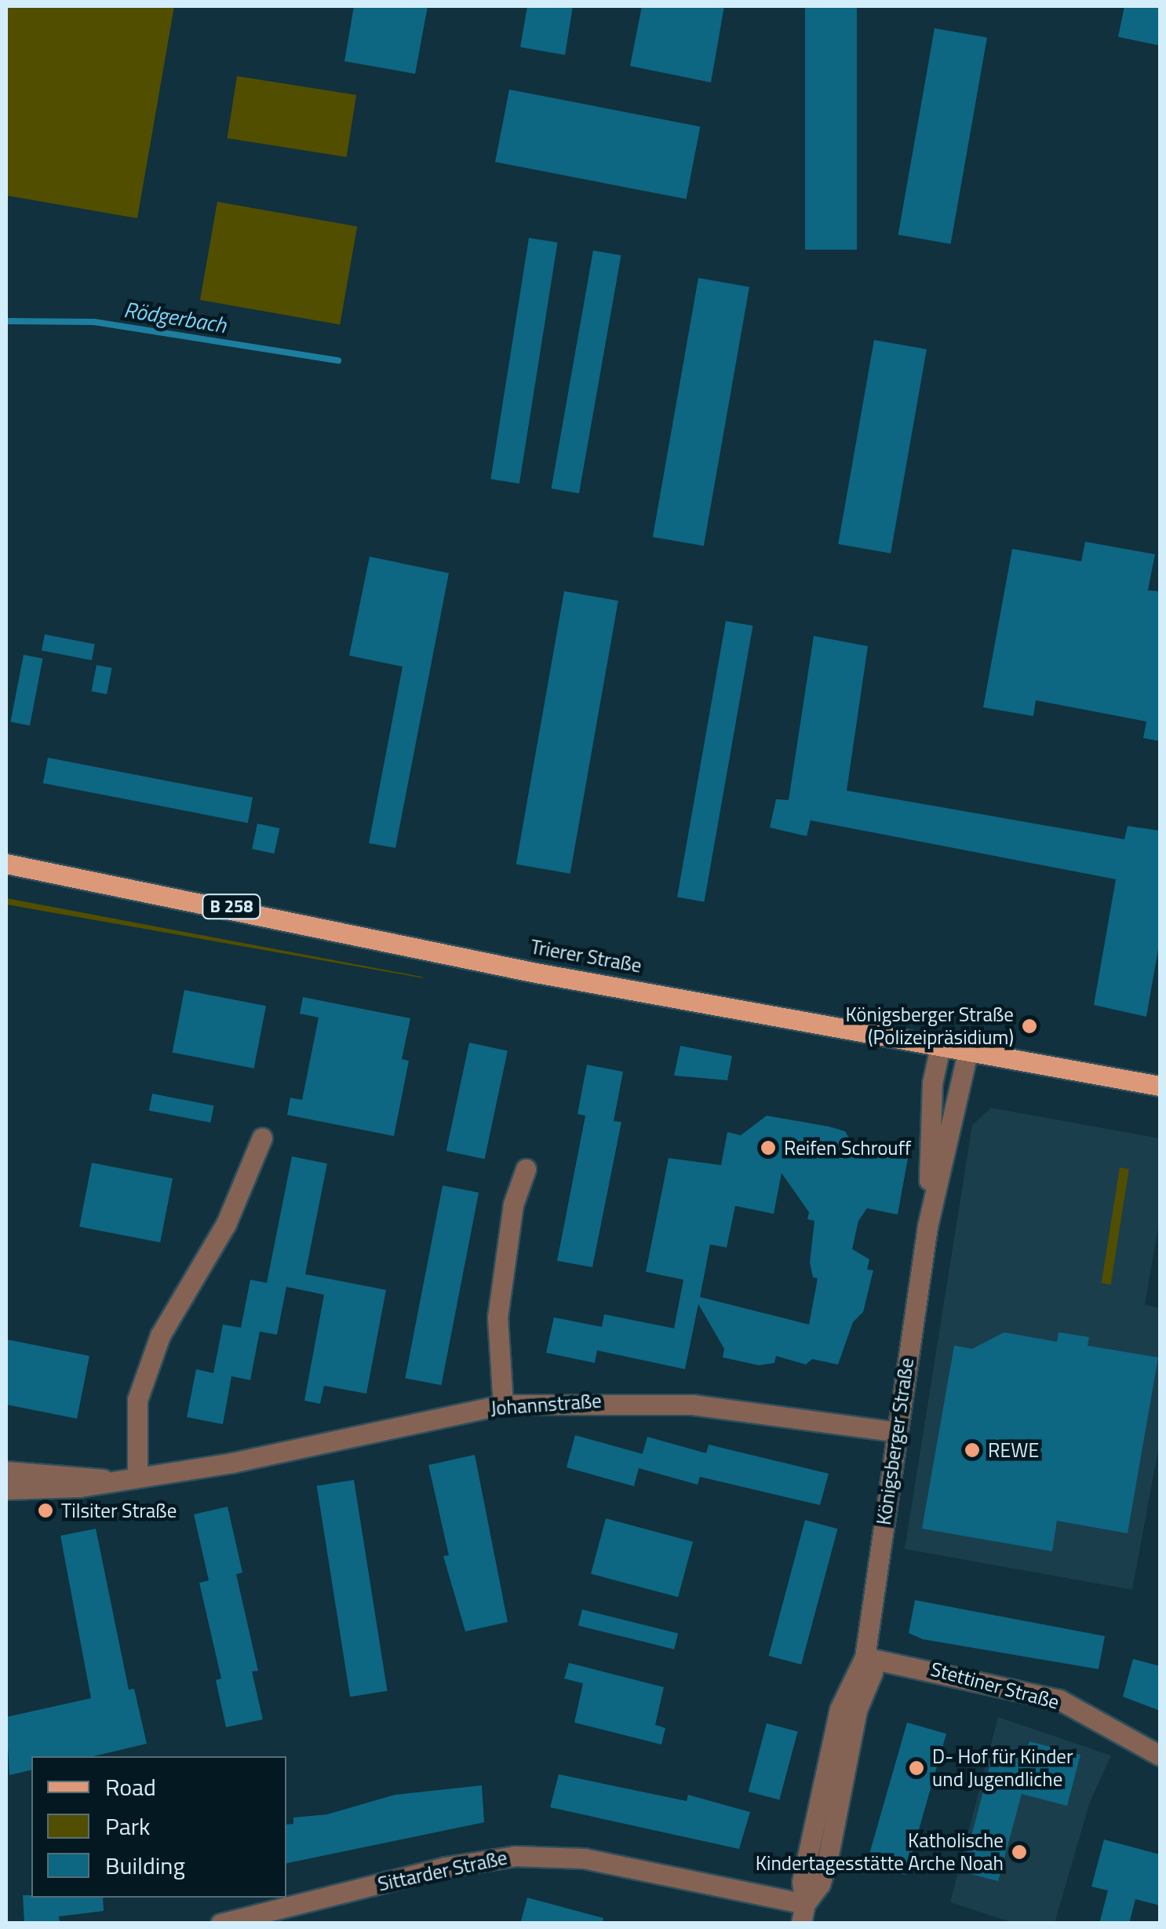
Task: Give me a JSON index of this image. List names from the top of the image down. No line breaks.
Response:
{"streets":{"main road":["B 258","Trierer Straße"],"street":["Johannstraße","Königsberger Straße","Stettiner Straße","Sittarder Straße"]},"crossings":[["Trierer Straße","Königsberger Straße"],["Johannstraße","Königsberger Straße"],["Königsberger Straße","Stettiner Straße"],["Königsberger Straße","Sittarder Straße"]],"water":["Rödgerbach"],"places":["Königsberger Straße (Polizeipräsidium)","Reifen Schrouff","REWE","Tilsiter Straße","D- Hof für Kinder und Jugendliche","Katholische Kindertagesstätte Arche Noah"],"legend":["Road","Park","Building"]}
